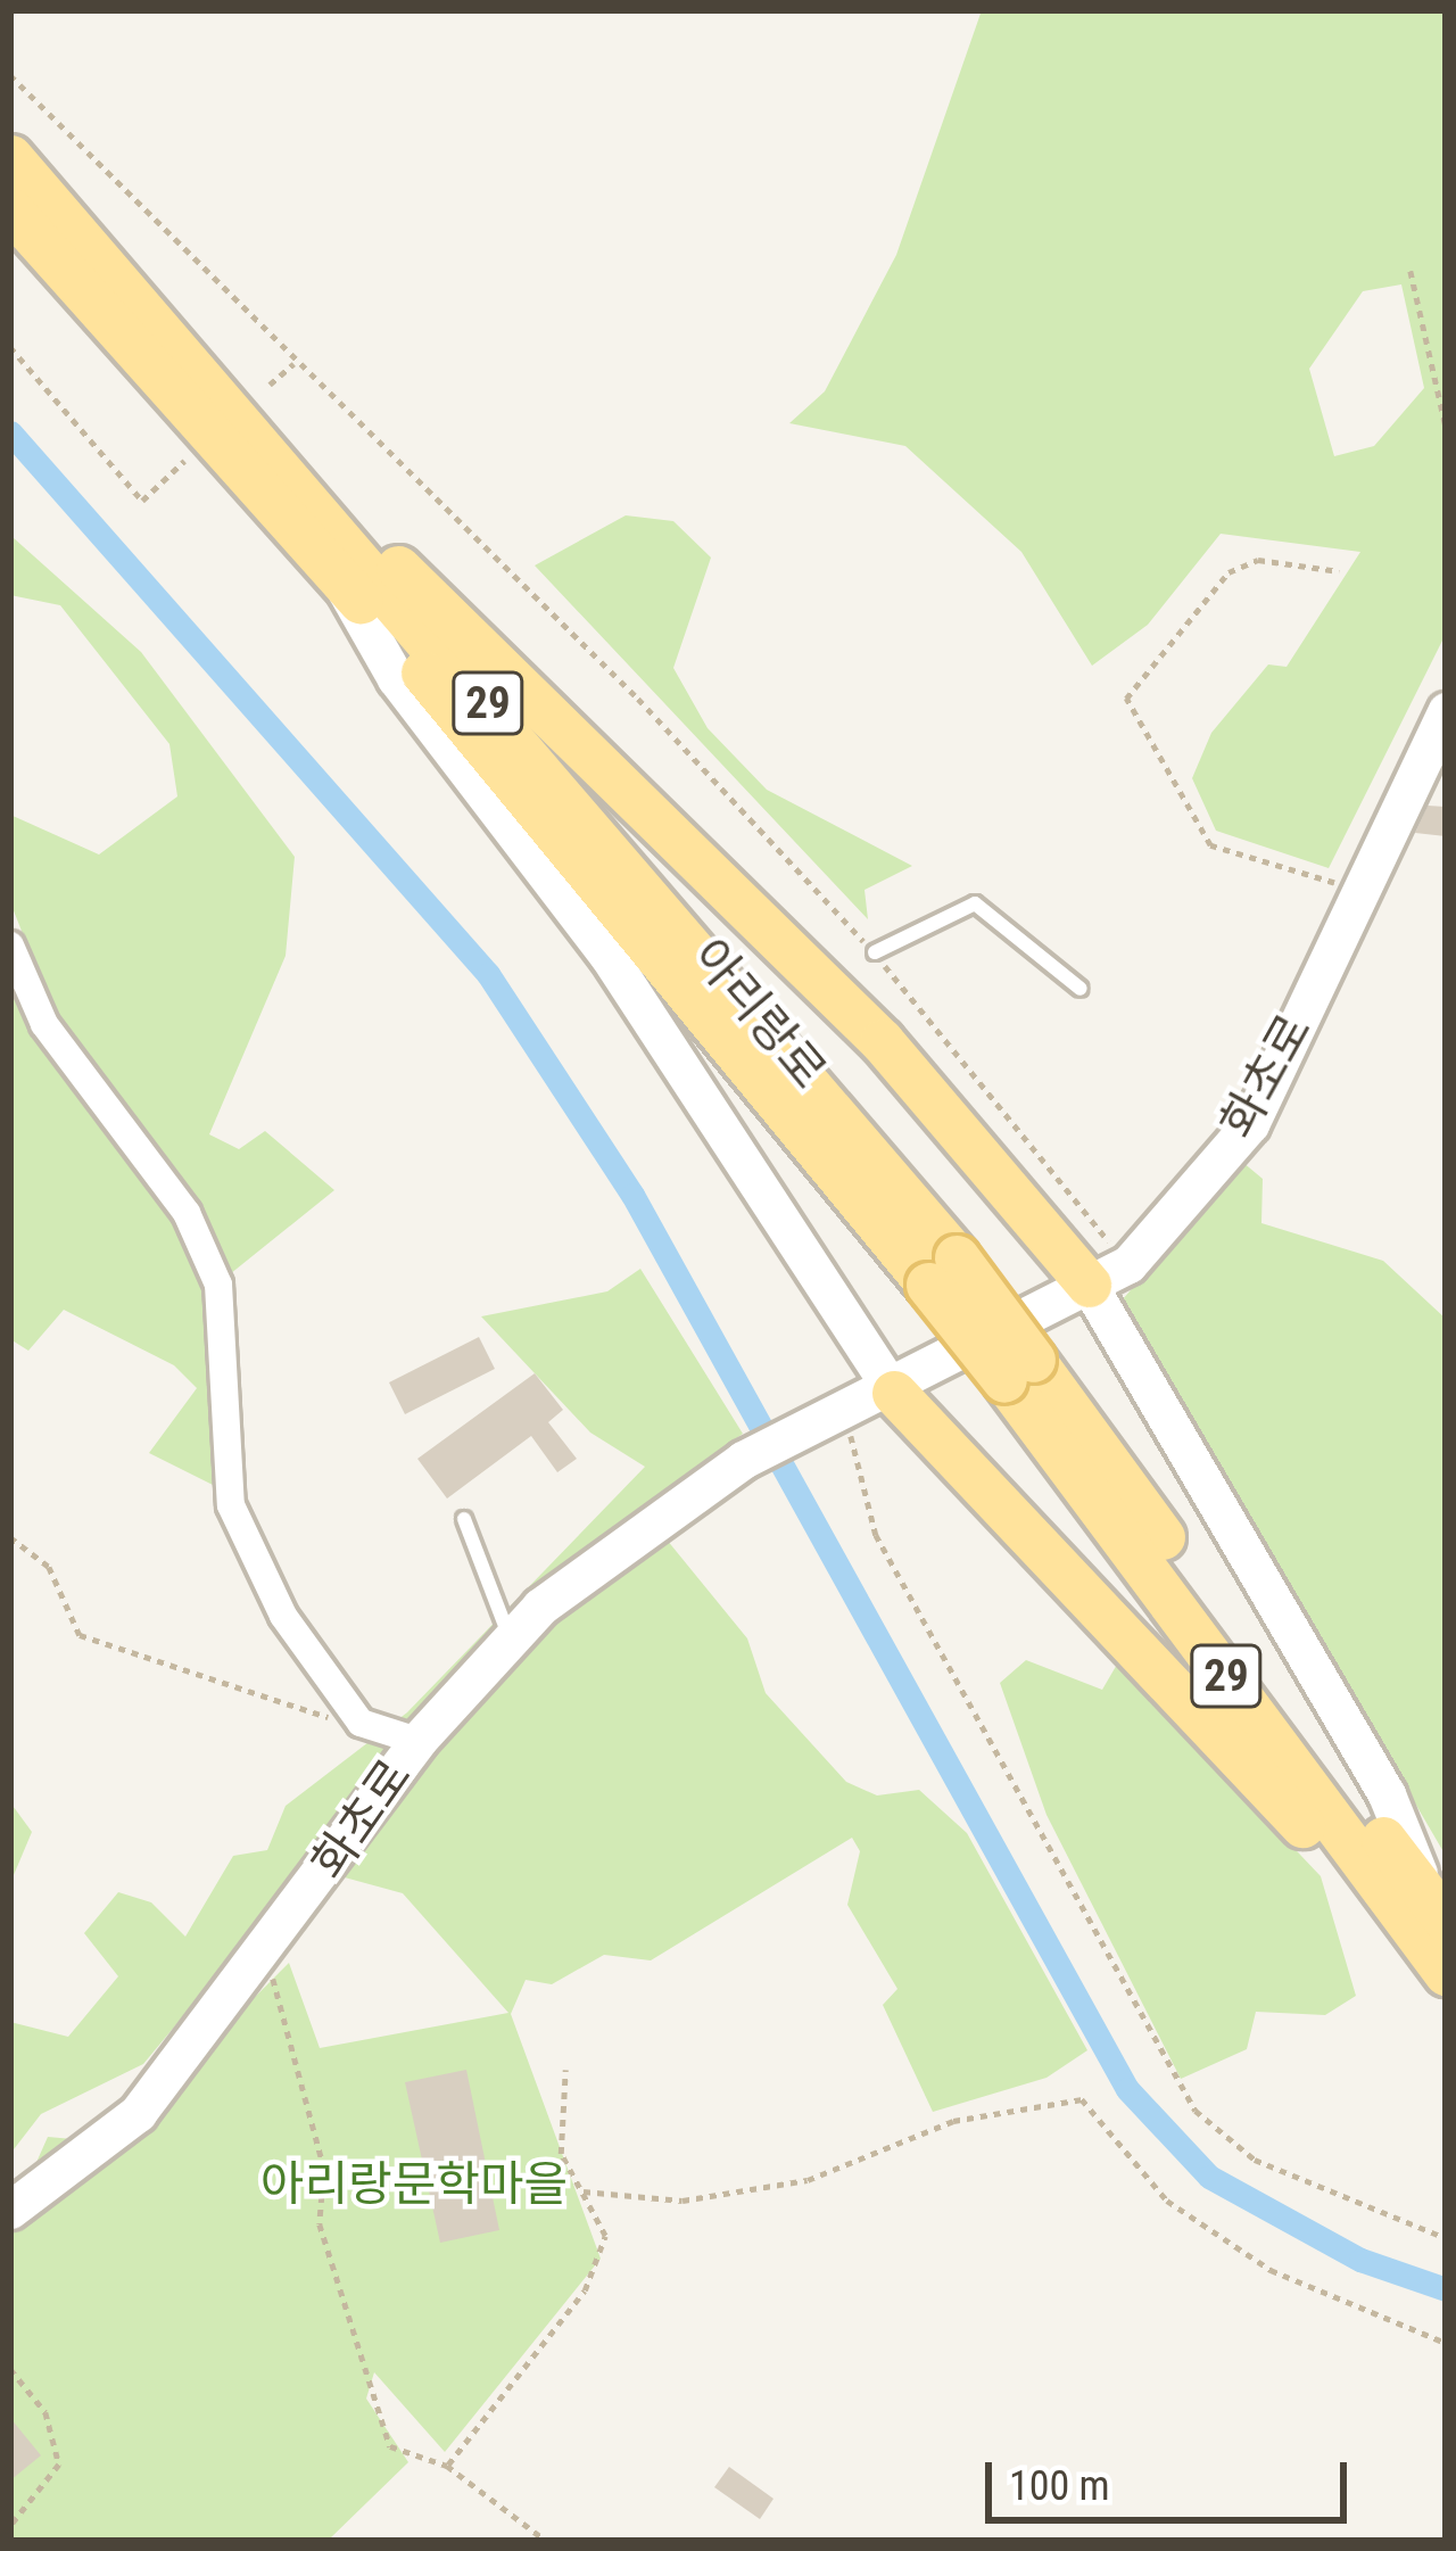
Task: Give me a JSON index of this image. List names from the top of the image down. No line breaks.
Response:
{"streets":{"main road":["29","아리랑로"],"street":["화초로"]},"parks":["아리랑문학마을"],"scale_bar":"100 m"}
